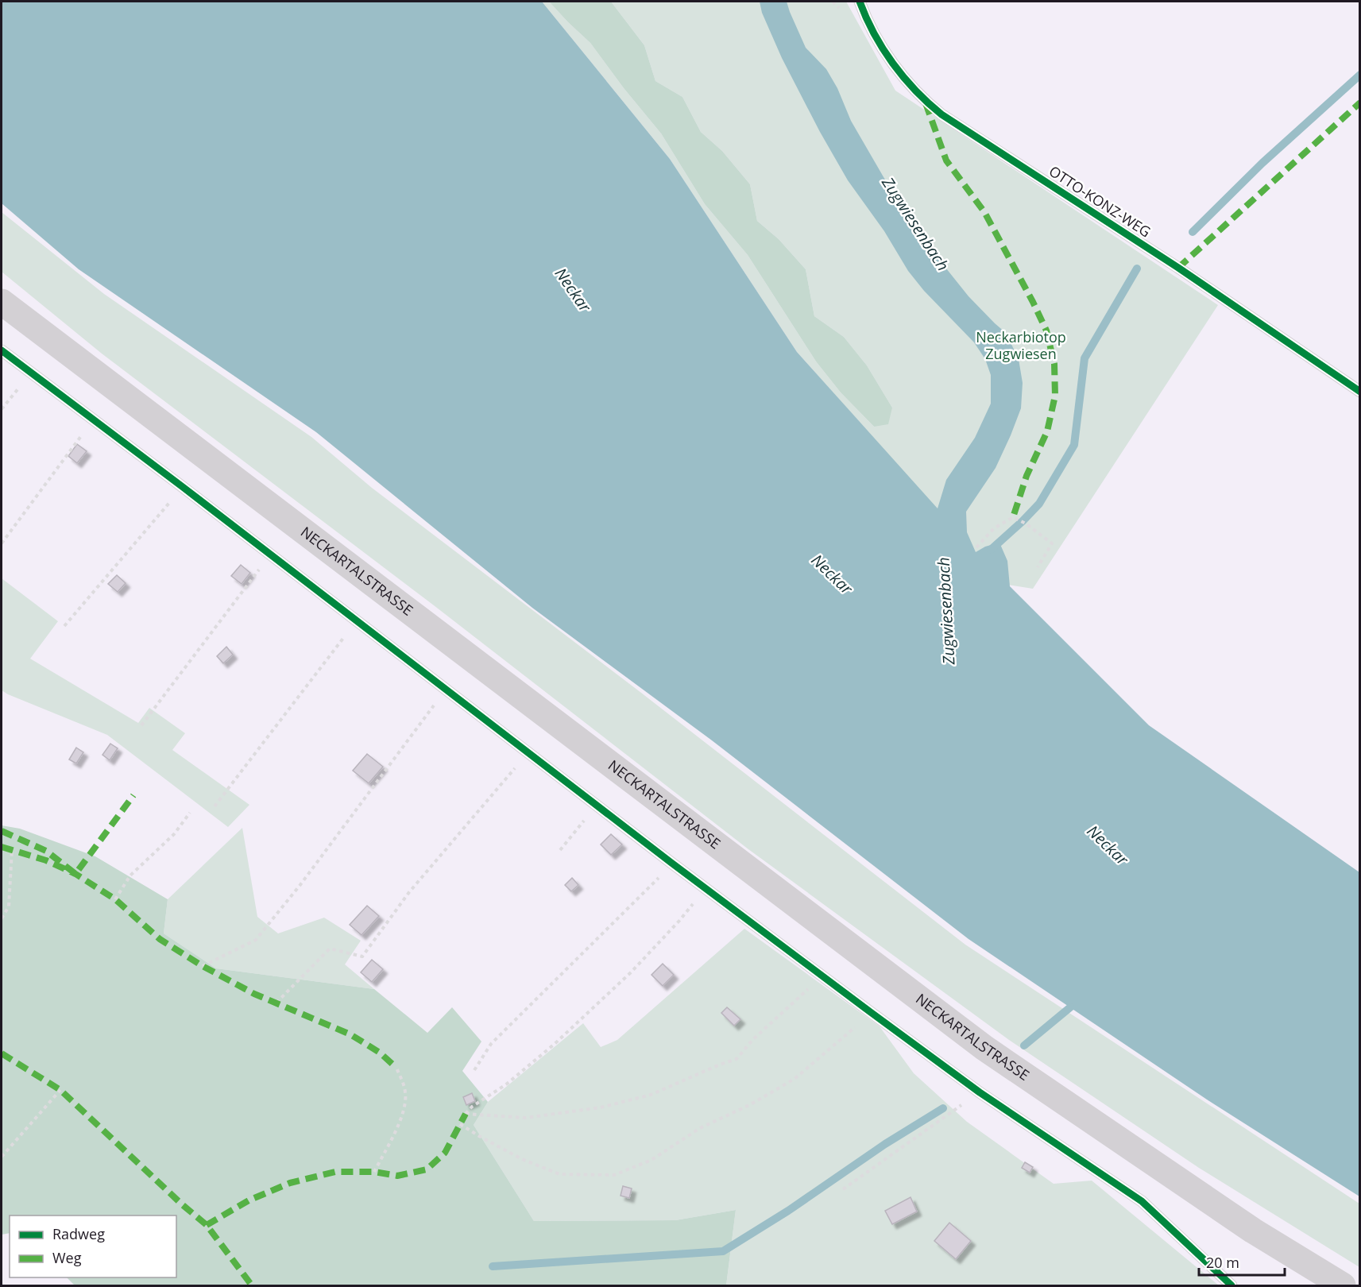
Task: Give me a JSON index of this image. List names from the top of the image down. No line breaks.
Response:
{"streets":{"main road":["NECKARTALSTRASSE"],"lane":["OTTO-KONZ-WEG"]},"water":["Zugwiesenbach","Neckar"],"parks":["Neckarbiotop Zugwiesen"],"legend":["Radweg","Weg"],"scale_bar":"20 m"}
